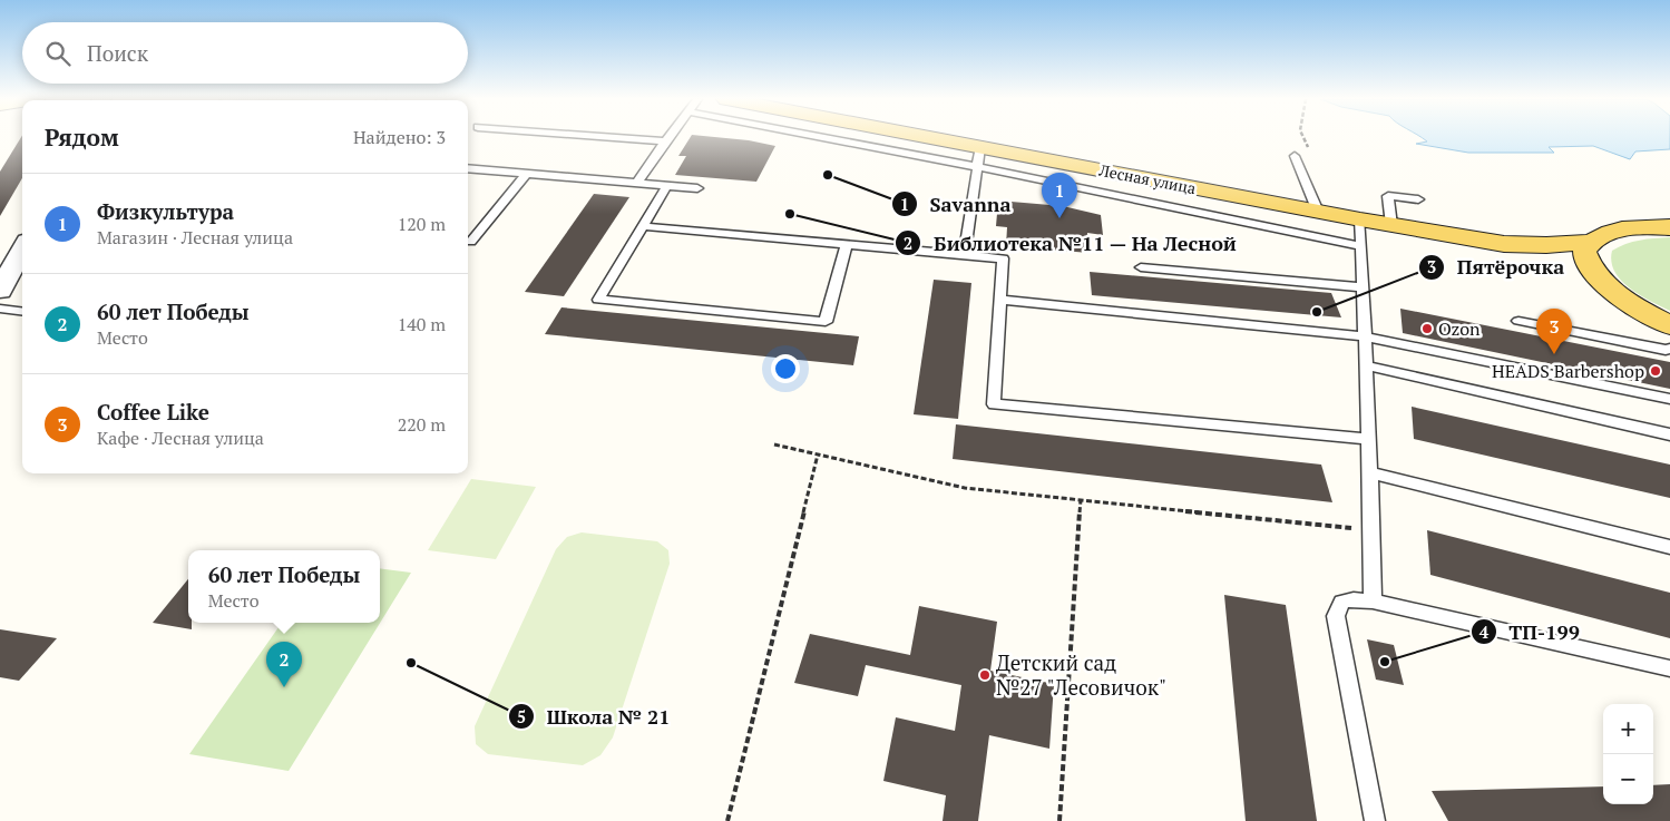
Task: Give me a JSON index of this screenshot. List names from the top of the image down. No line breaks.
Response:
{"streets":{"main road":["Лесная улица"]},"places":["Savanna","Библиотека №11 — На Лесной","Пятёрочка","Ozon","HEADS Barbershop","ТП-199","Школа № 21","Детский сад №27 \"Лесовичок\""],"page":{"search":"Поиск","heading":["Рядом","Найдено: 3"],"pins":["1","3","2"],"list":[{"mark":"1","name":"Физкультура","note":"Магазин · Лесная улица","value":"120 m"},{"mark":"2","name":"60 лет Победы","note":"Место","value":"140 m"},{"mark":"3","name":"Coffee Like","note":"Кафе · Лесная улица","value":"220 m"}],"popup":["60 лет Победы","Место"],"map_buttons":["+","−"]}}
